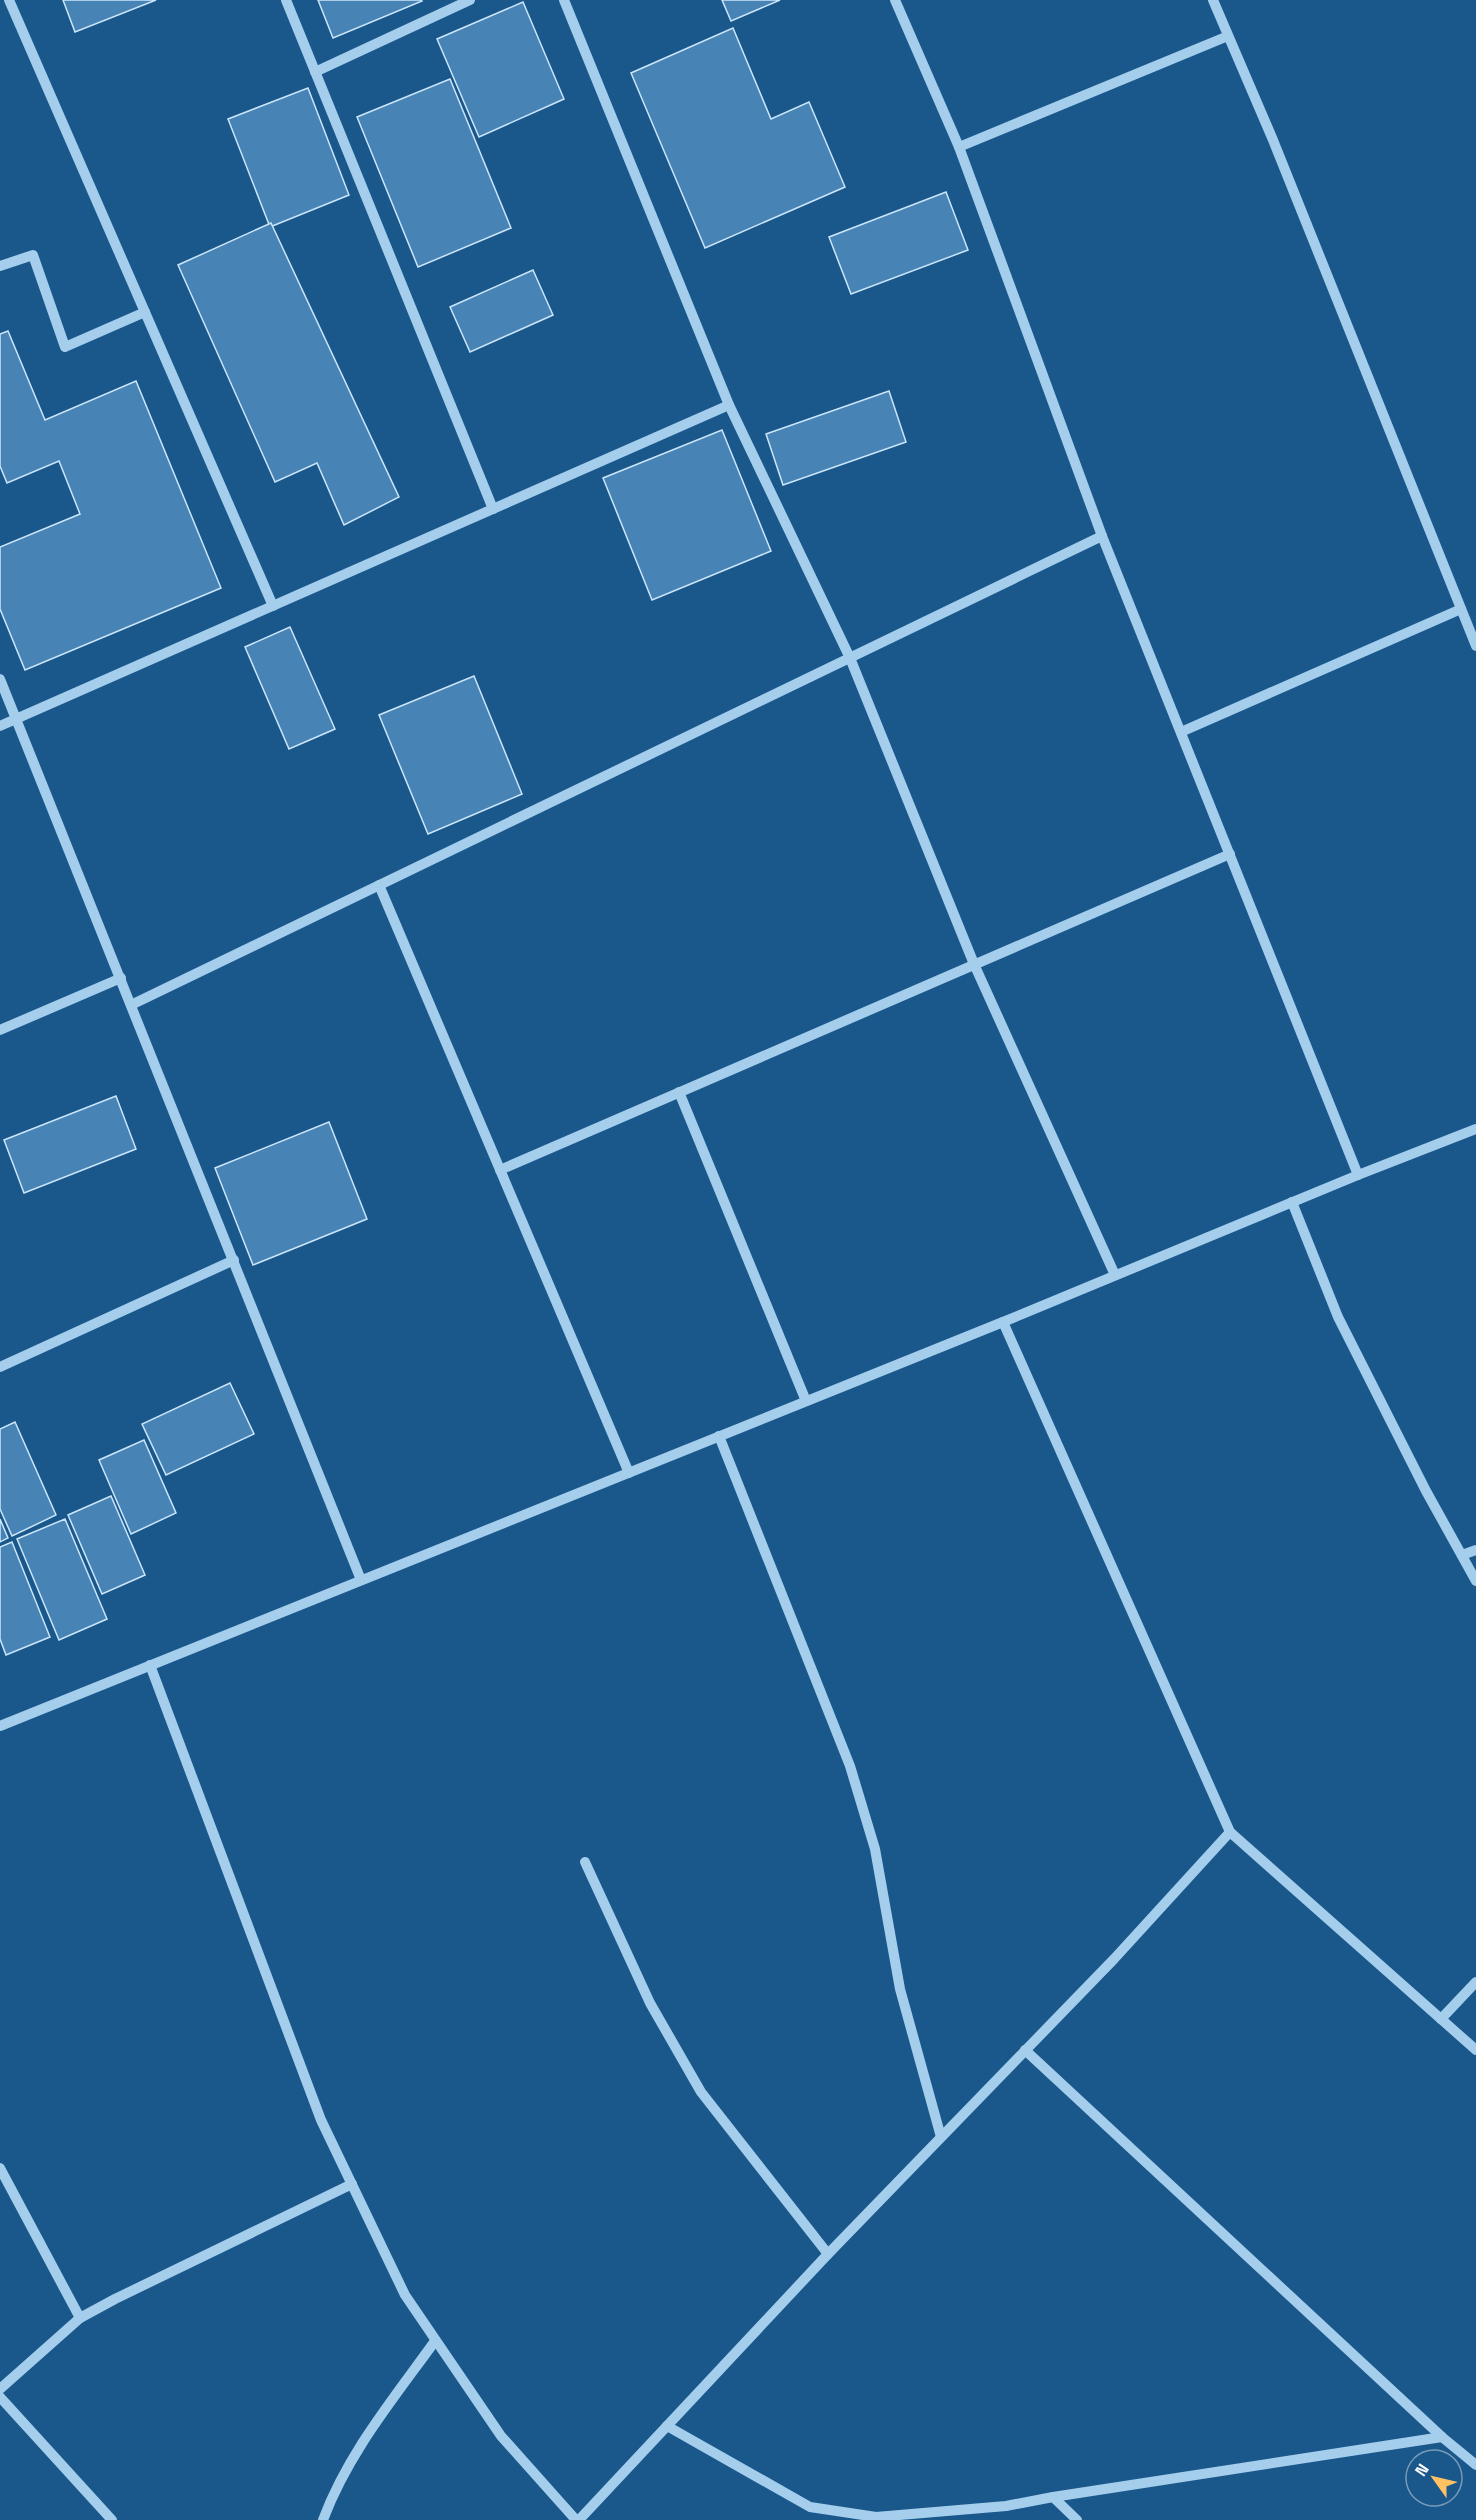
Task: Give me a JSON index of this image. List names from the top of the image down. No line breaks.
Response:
{"north":"top left"}
